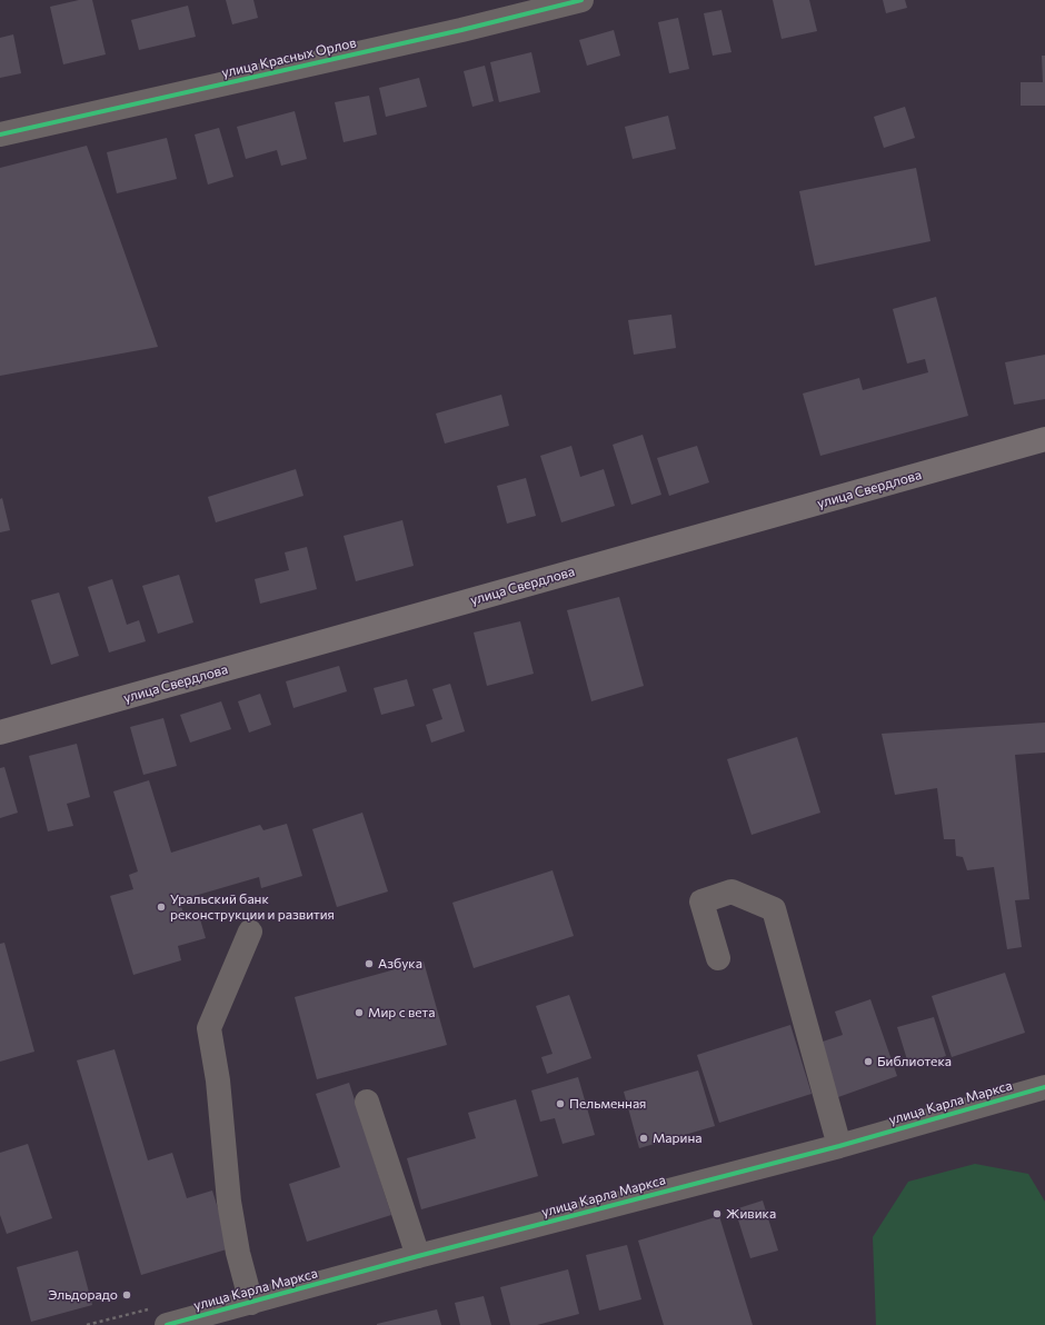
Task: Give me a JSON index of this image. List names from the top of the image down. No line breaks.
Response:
{"streets":{"main road":["улица Свердлова"],"street":["улица Красных Орлов","улица Карла Маркса"]},"places":["Уральский банк реконструкции и развития","Азбука","Мир с вета","Библиотека","Пельменная","Марина","Живика","Эльдорадо"]}
